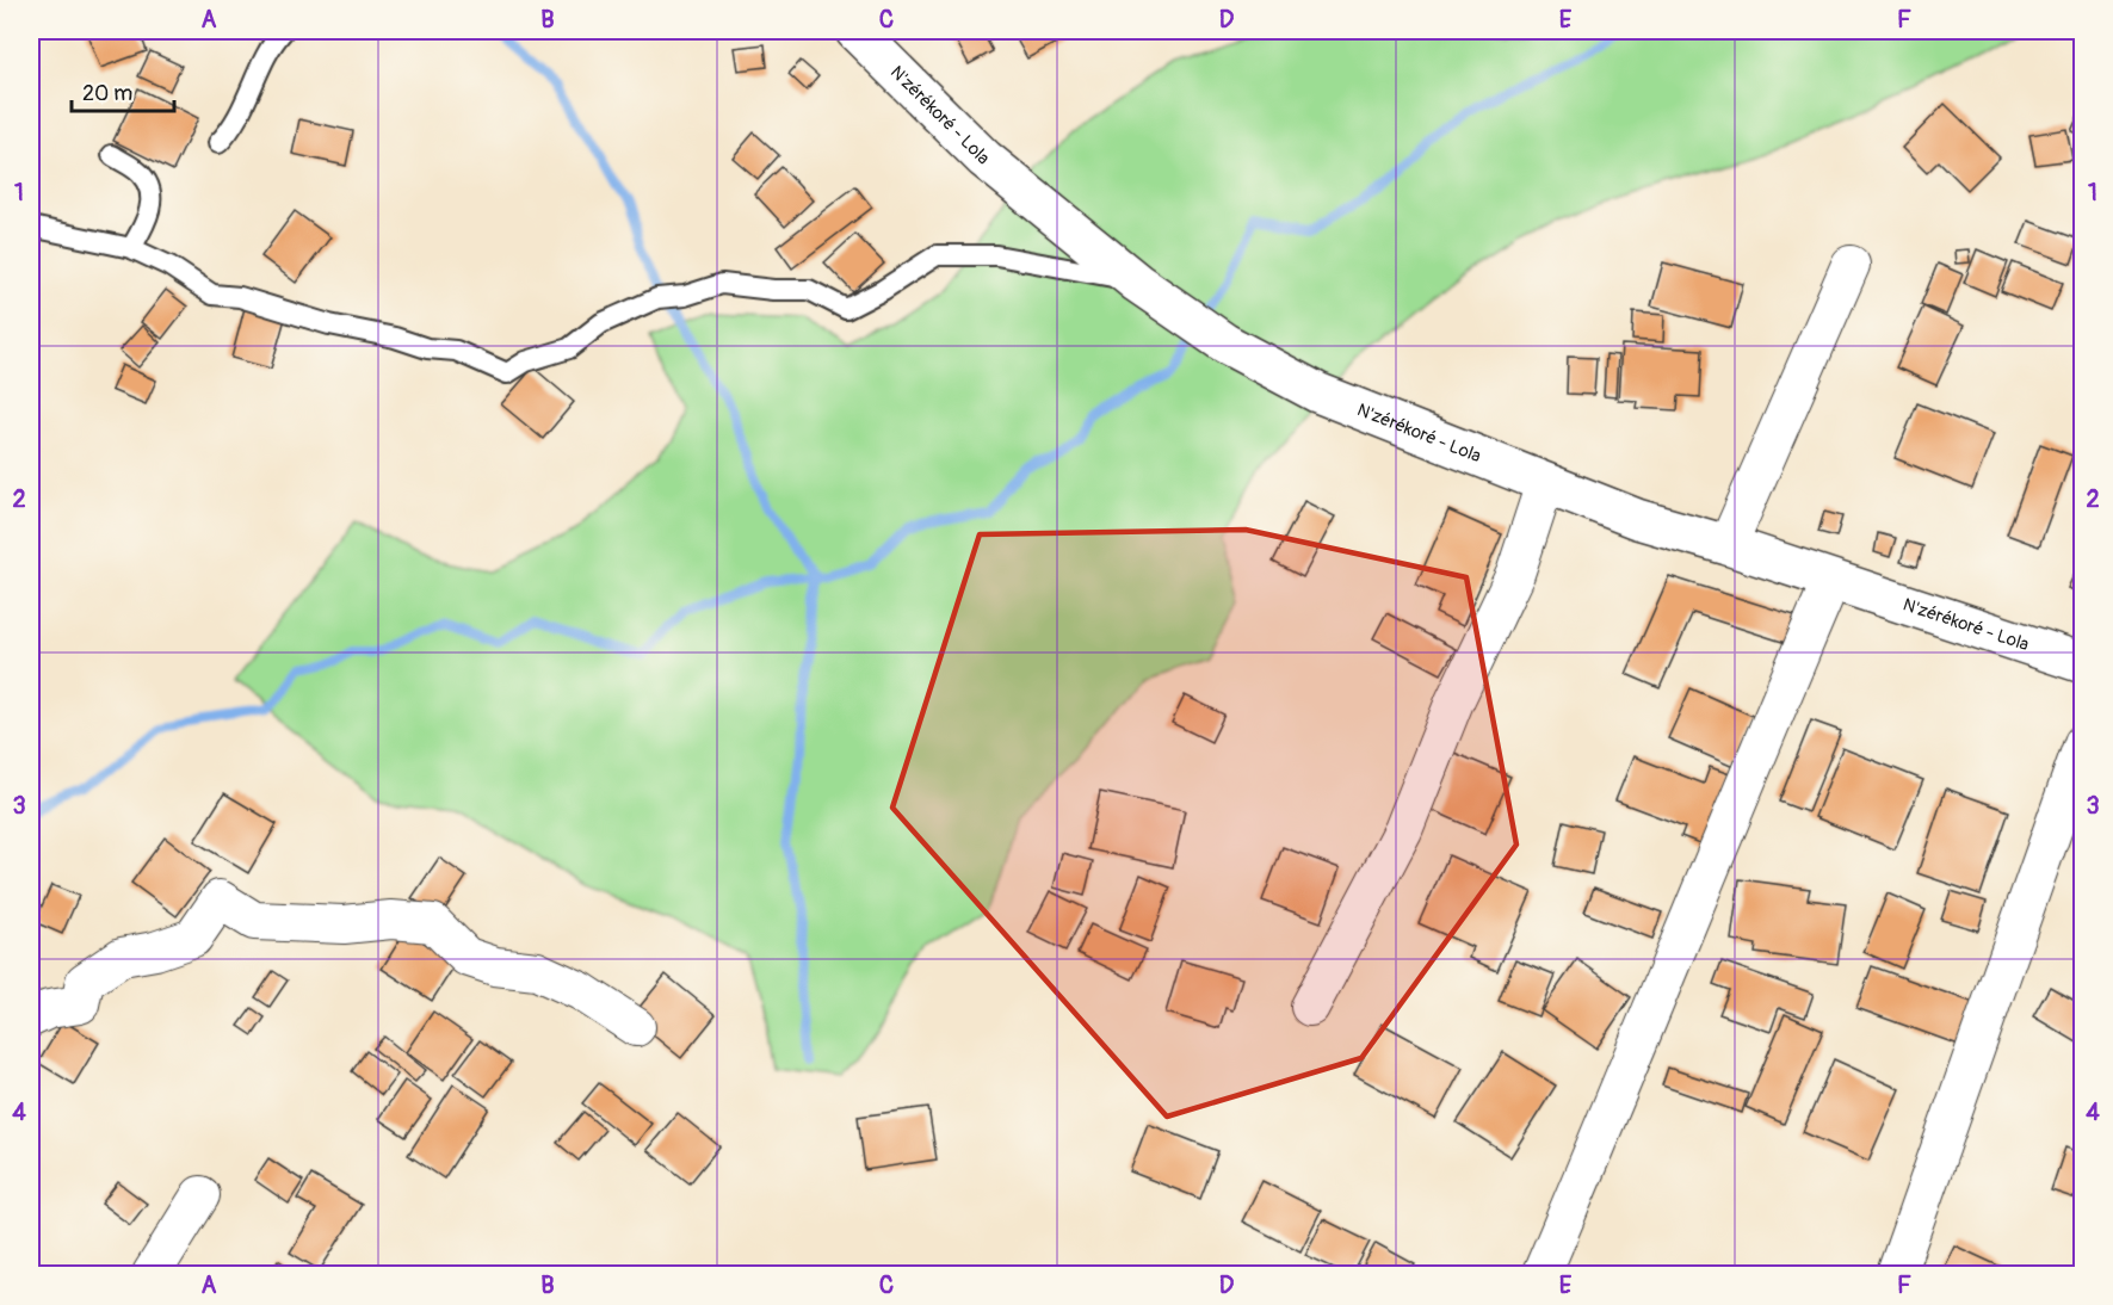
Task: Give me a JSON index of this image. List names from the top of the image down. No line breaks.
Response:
{"streets":{"highway":["N'zérékoré - Lola"]},"scale_bar":"20 m","grid":{"columns":["A","B","C","D","E","F"],"rows":["1","2","3","4"]}}
